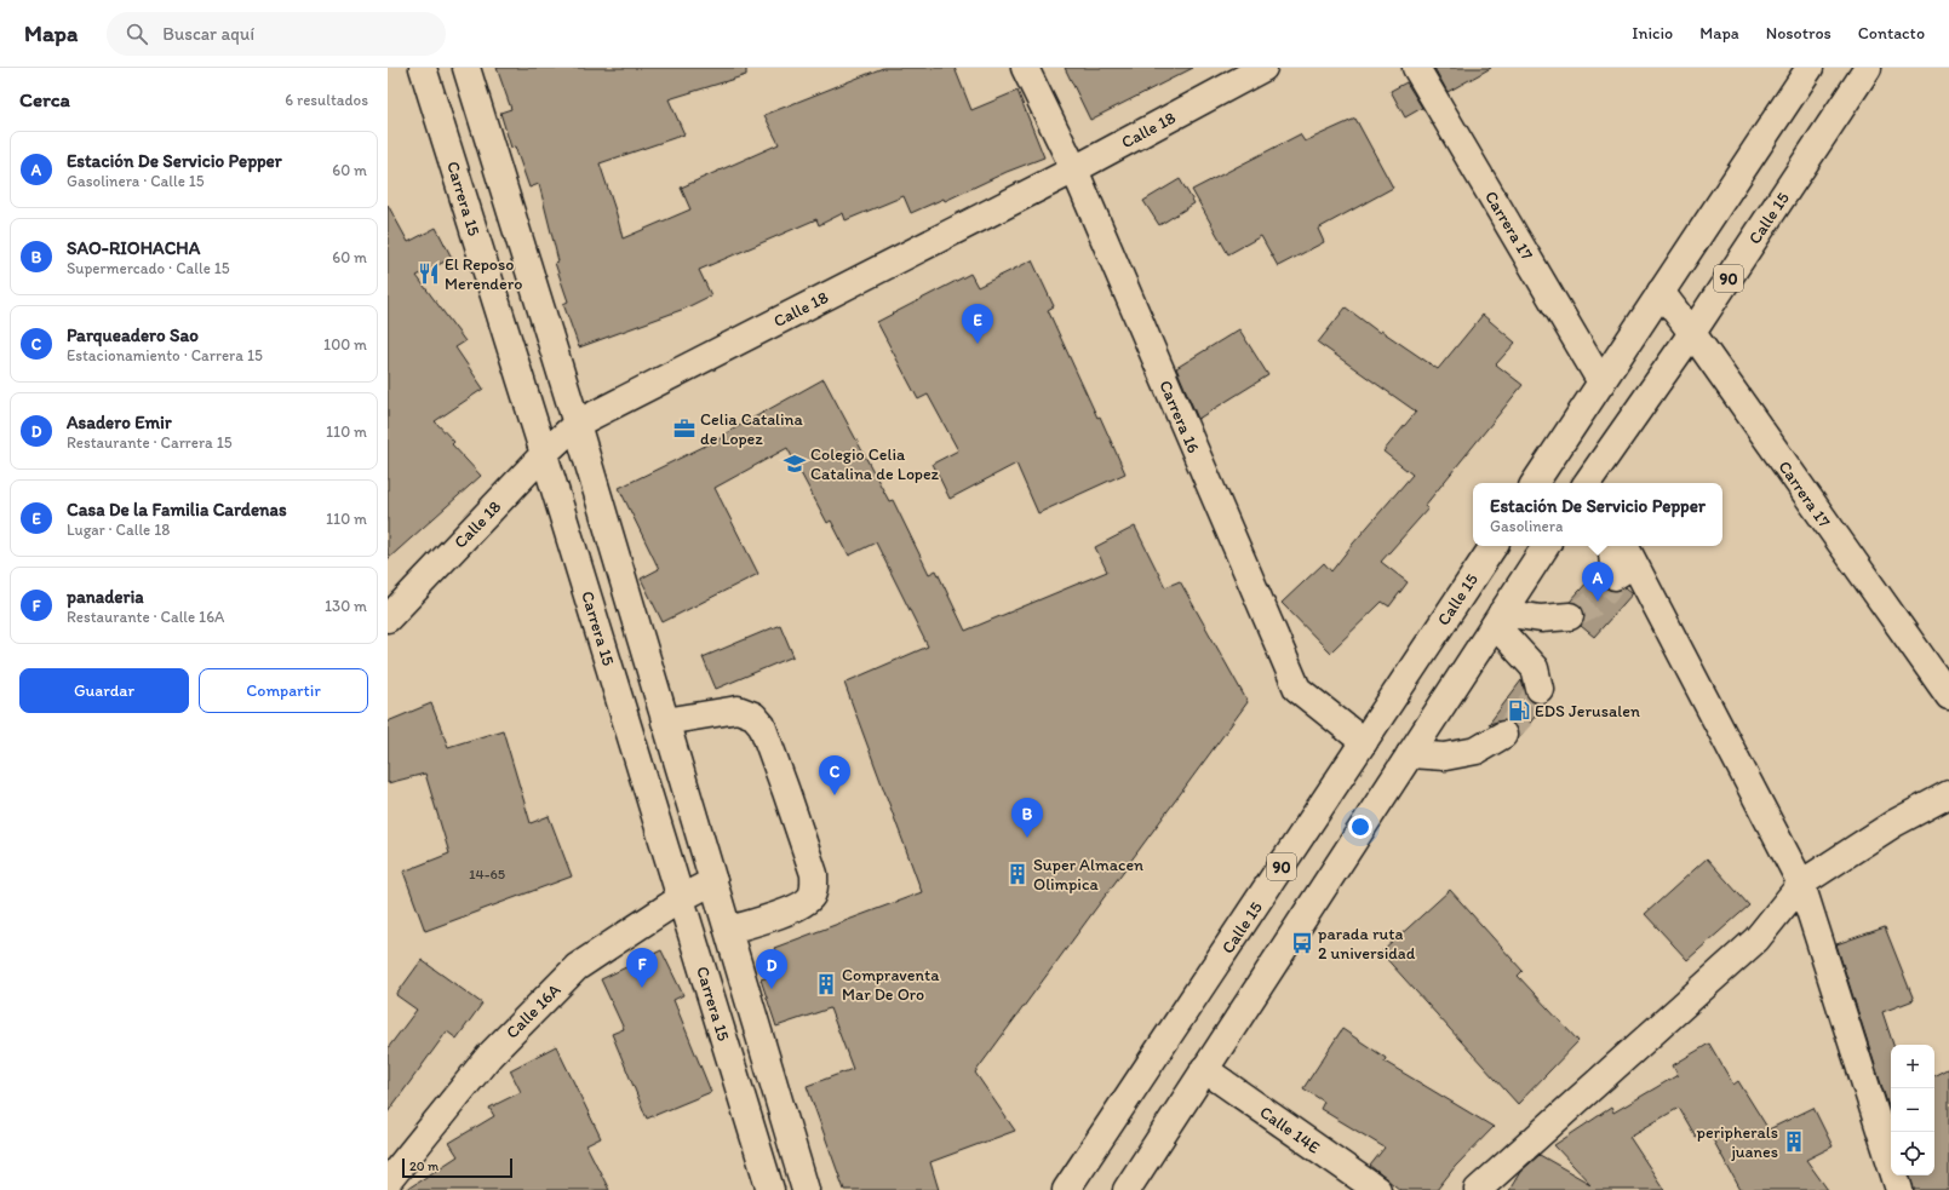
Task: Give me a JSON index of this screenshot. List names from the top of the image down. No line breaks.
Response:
{"streets":{"main road":["Calle 18","Carrera 15","Calle 15","Carrera 17","90","Carrera 16","Calle 16A","Calle 14E"]},"crossings":[["Calle 18","Carrera 15"],["Calle 18","Carrera 16"],["Carrera 15","Calle 16A"],["Calle 15","Carrera 17"],["Calle 15","Carrera 16"]],"places":{"restaurant":["El Reposo Merendero"],"office":["Celia Catalina de Lopez"],"school or university":["Colegio Celia Catalina de Lopez"],"fuel station":["EDS Jerusalen"],"building":["Super Almacen Olimpica","Compraventa Mar De Oro","peripherals juanes"],"bus stop":["parada ruta 2 universidad"]},"house_numbers":["14-65"],"scale_bar":"20 m","page":{"header":"Mapa","search":"Buscar aquí","nav":["Inicio","Mapa","Nosotros","Contacto"],"heading":["Cerca","6 resultados"],"list":[{"mark":"A","name":"Estación De Servicio Pepper","note":"Gasolinera · Calle 15","value":"60 m"},{"mark":"B","name":"SAO-RIOHACHA","note":"Supermercado · Calle 15","value":"60 m"},{"mark":"C","name":"Parqueadero Sao","note":"Estacionamiento · Carrera 15","value":"100 m"},{"mark":"D","name":"Asadero Emir","note":"Restaurante · Carrera 15","value":"110 m"},{"mark":"E","name":"Casa De la Familia Cardenas","note":"Lugar · Calle 18","value":"110 m"},{"mark":"F","name":"panaderia","note":"Restaurante · Calle 16A","value":"130 m"}],"pins":["E","A","C","B","F","D"],"popup":["Estación De Servicio Pepper","Gasolinera"],"buttons":["Guardar","Compartir"],"map_buttons":["+","−"],"scale":"20 m"}}
